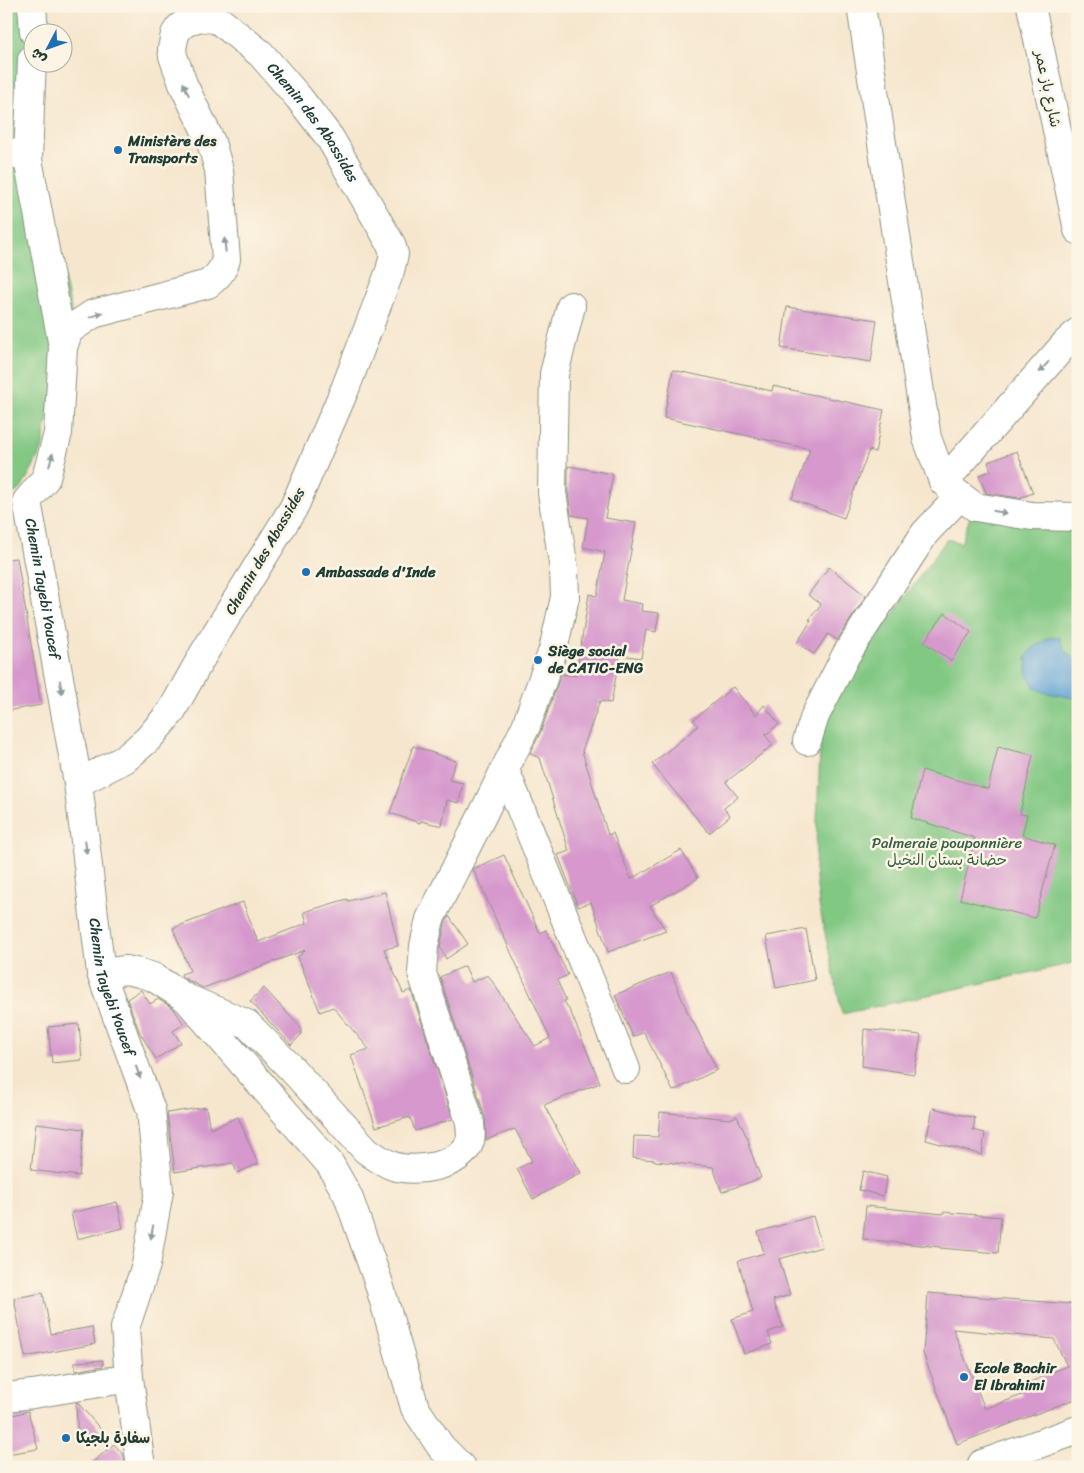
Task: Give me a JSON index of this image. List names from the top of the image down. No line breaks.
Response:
{"streets":{"street":["شارع باز عمر","Chemin des Abassides","Chemin Tayebi Youcef"]},"crossings":[["Chemin des Abassides","Chemin Tayebi Youcef"]],"parks":["Palmeraie pouponnière حضانة بستان النخيل"],"places":["Ministère des Transports","Ambassade d'Inde","Siège social de CATIC-ENG","Ecole Bachir El Ibrahimi","سفارة بلجيكا"],"north":"bottom left"}
